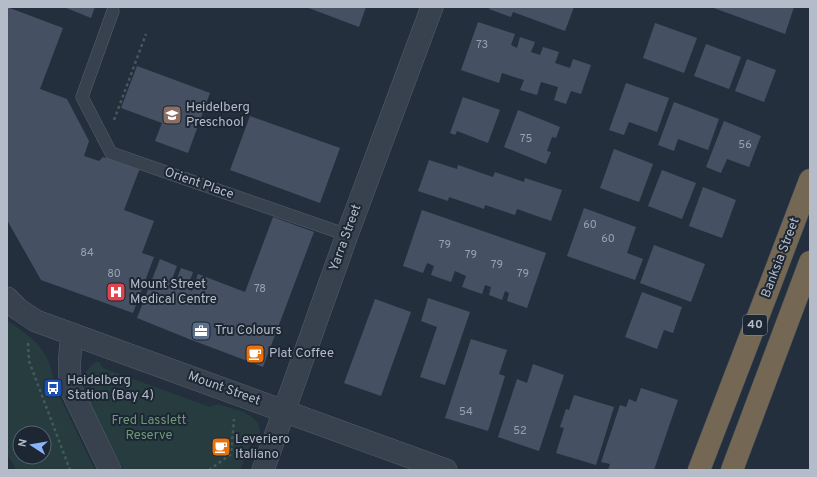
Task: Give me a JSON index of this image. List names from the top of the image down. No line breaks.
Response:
{"streets":{"highway":["Banksia Street","40"],"street":["Yarra Street","Mount Street"],"lane":["Orient Place"]},"crossings":[["Orient Place","Yarra Street"],["Yarra Street","Mount Street"]],"parks":["Fred Lasslett Reserve"],"places":{"school or university":["Heidelberg Preschool"],"hospital":["Mount Street Medical Centre"],"office":["Tru Colours"],"cafe":["Plat Coffee","Leveriero Italiano"],"bus stop":["Heidelberg Station (Bay 4)"]},"house_numbers":["73","75","56","60","60","79","84","79","79","80","79","78","54","52"],"north":"left"}
